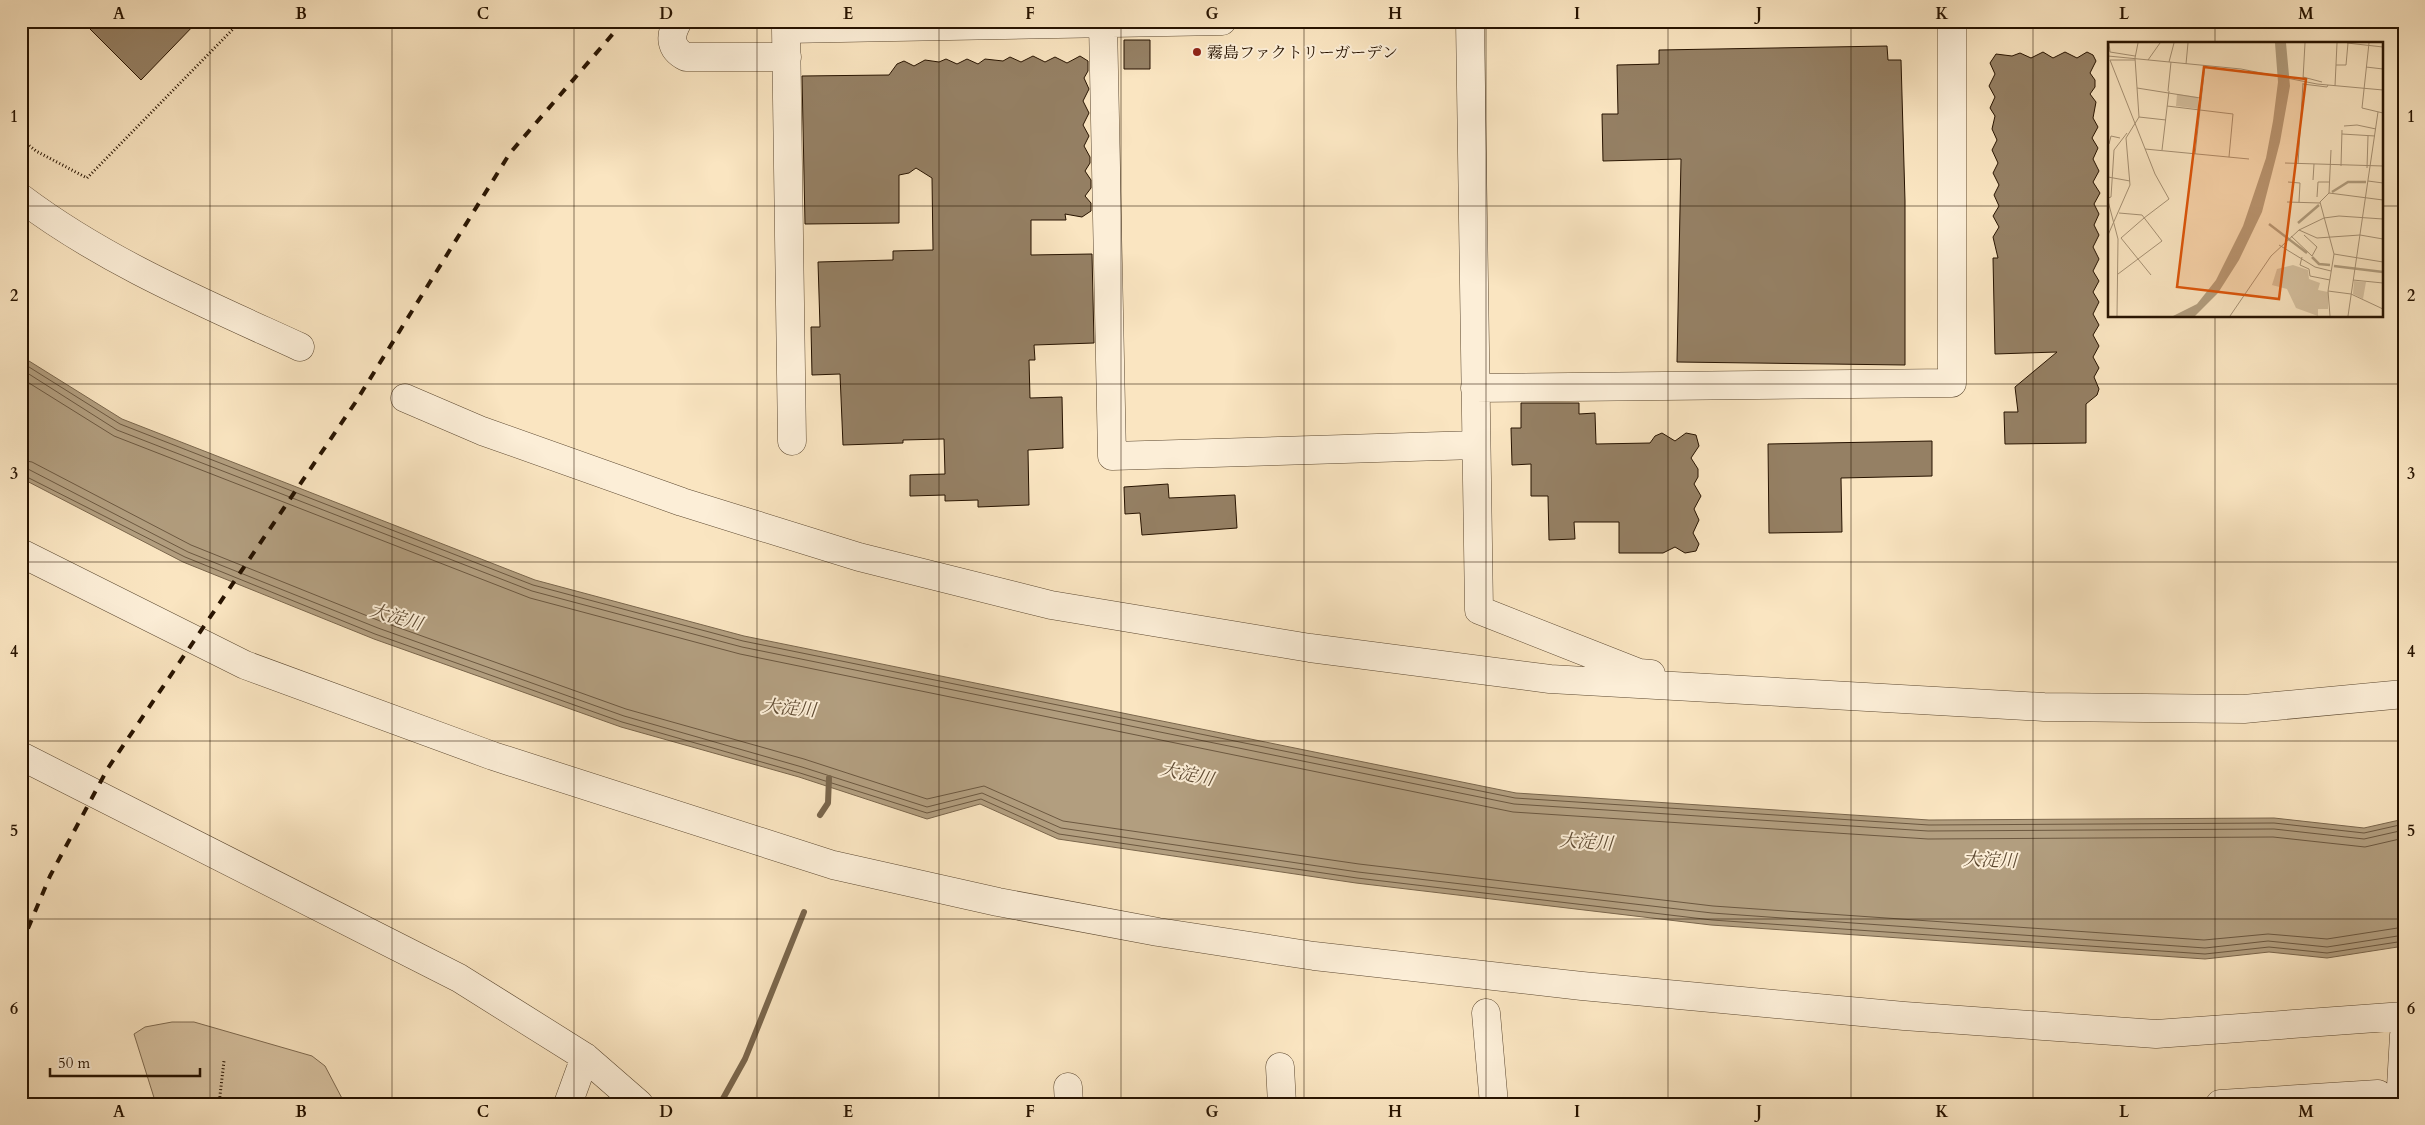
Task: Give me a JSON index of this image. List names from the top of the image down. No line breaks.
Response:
{"water":["大淀川"],"places":["霧島ファクトリーガーデン"],"scale_bar":"50 m","grid":{"columns":["A","B","C","D","E","F","G","H","I","J","K","L","M"],"rows":["1","2","3","4","5","6"]}}
